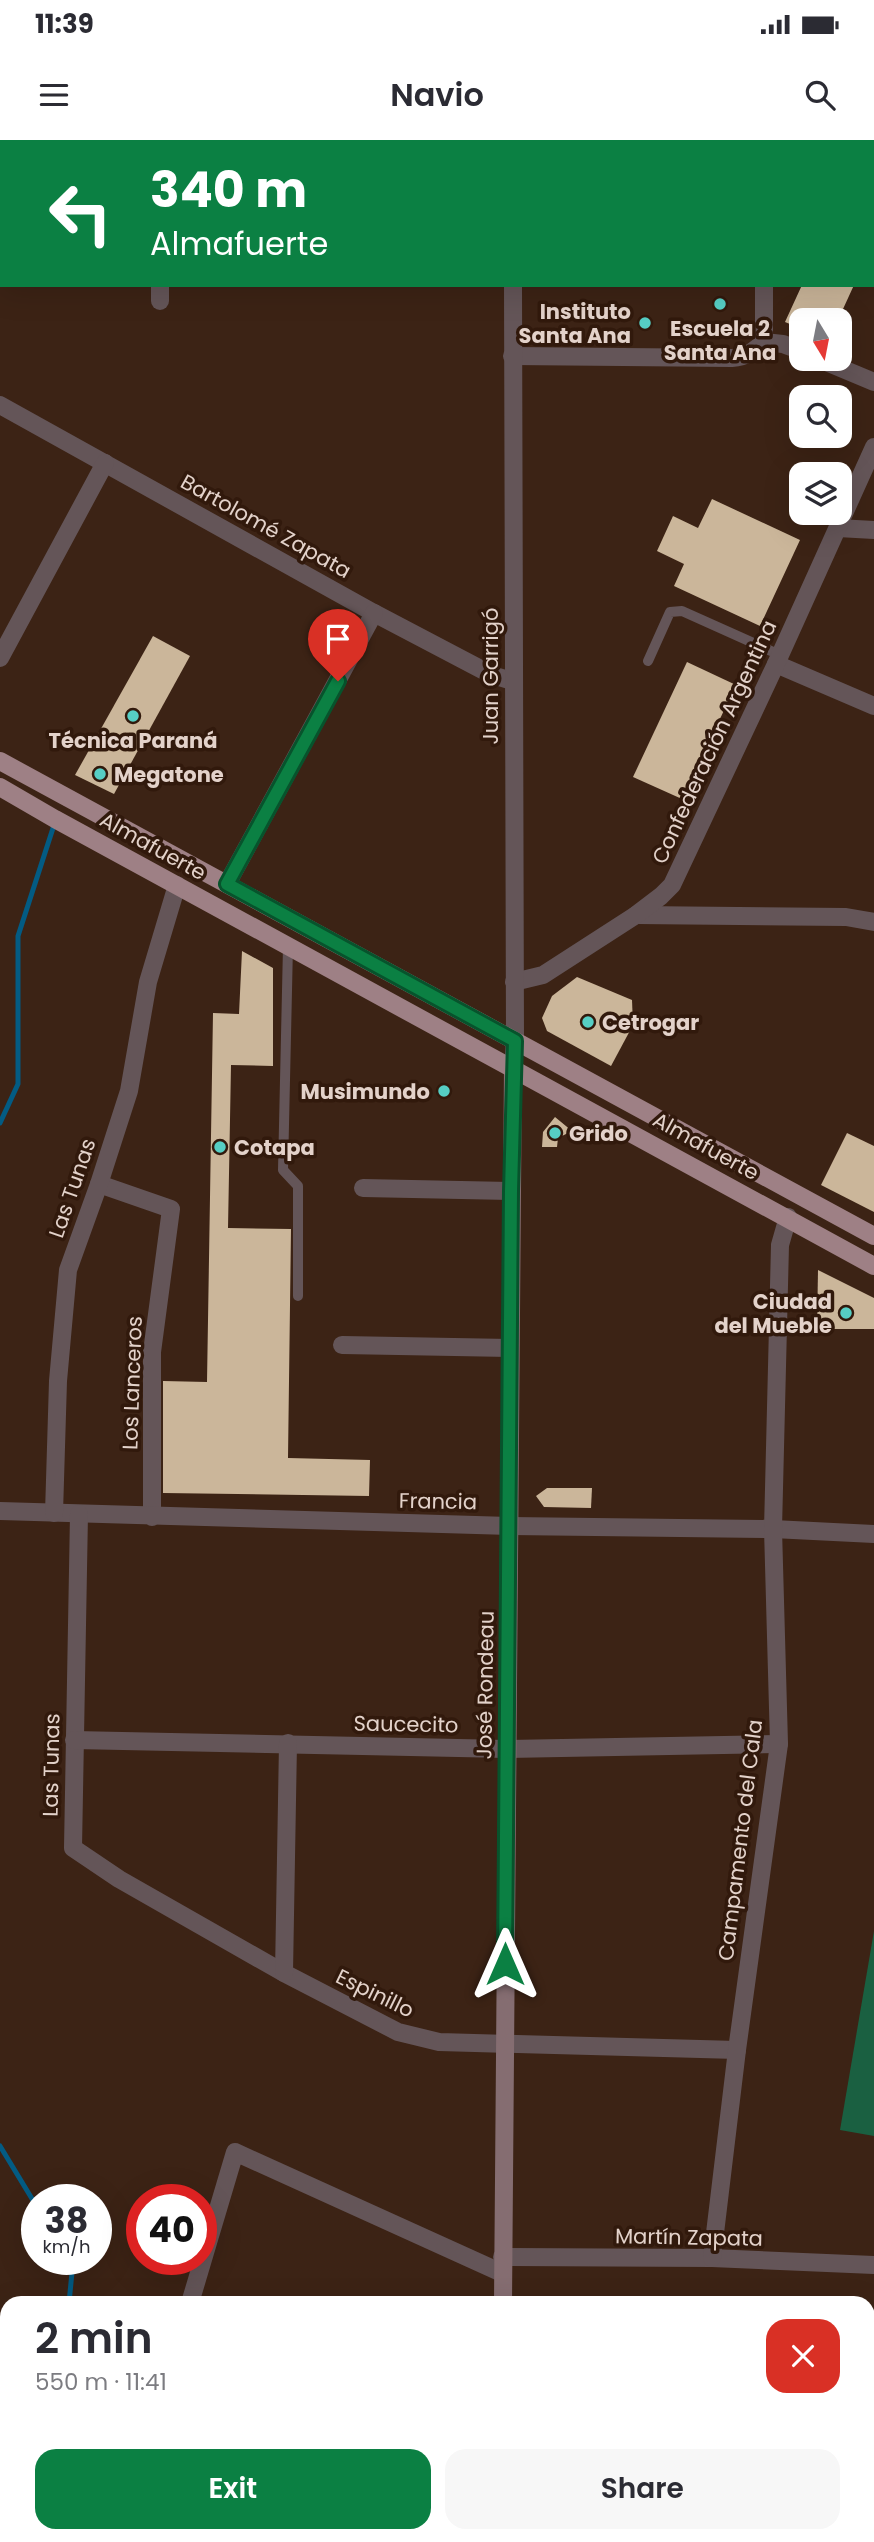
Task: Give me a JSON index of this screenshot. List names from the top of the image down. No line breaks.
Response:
{"streets":{"main road":["Almafuerte"],"street":["Bartolomé Zapata","Juan Garrigó","Confederación Argentina","Las Tunas","Los Lanceros","Francia","José Rondeau","Saucecito","Campamento del Cala","Espinillo","Martín Zapata"]},"crossings":[["Bartolomé Zapata","Juan Garrigó"],["Juan Garrigó","Confederación Argentina"],["Juan Garrigó","Almafuerte"],["Juan Garrigó","José Rondeau"],["Almafuerte","Las Tunas"],["Almafuerte","José Rondeau"],["Almafuerte","Campamento del Cala"],["Las Tunas","Los Lanceros"],["Las Tunas","Francia"],["Las Tunas","Saucecito"],["Las Tunas","Espinillo"],["Los Lanceros","Francia"],["Francia","José Rondeau"],["Francia","Campamento del Cala"],["José Rondeau","Saucecito"],["José Rondeau","Espinillo"],["José Rondeau","Martín Zapata"],["Saucecito","Campamento del Cala"],["Campamento del Cala","Espinillo"],["Campamento del Cala","Martín Zapata"]],"places":["Escuela 2 Santa Ana","Instituto Santa Ana","Técnica Paraná","Megatone","Cetrogar","Musimundo","Grido","Cotapa","Ciudad del Mueble"],"north":"bottom","page":{"status":"11:39","header":"Navio","turn":["340 m","Almafuerte"],"speed":"38 km/h","limit":"40","heading":["2 min","550 m · 11:41"],"buttons":["Exit","Share"]}}
